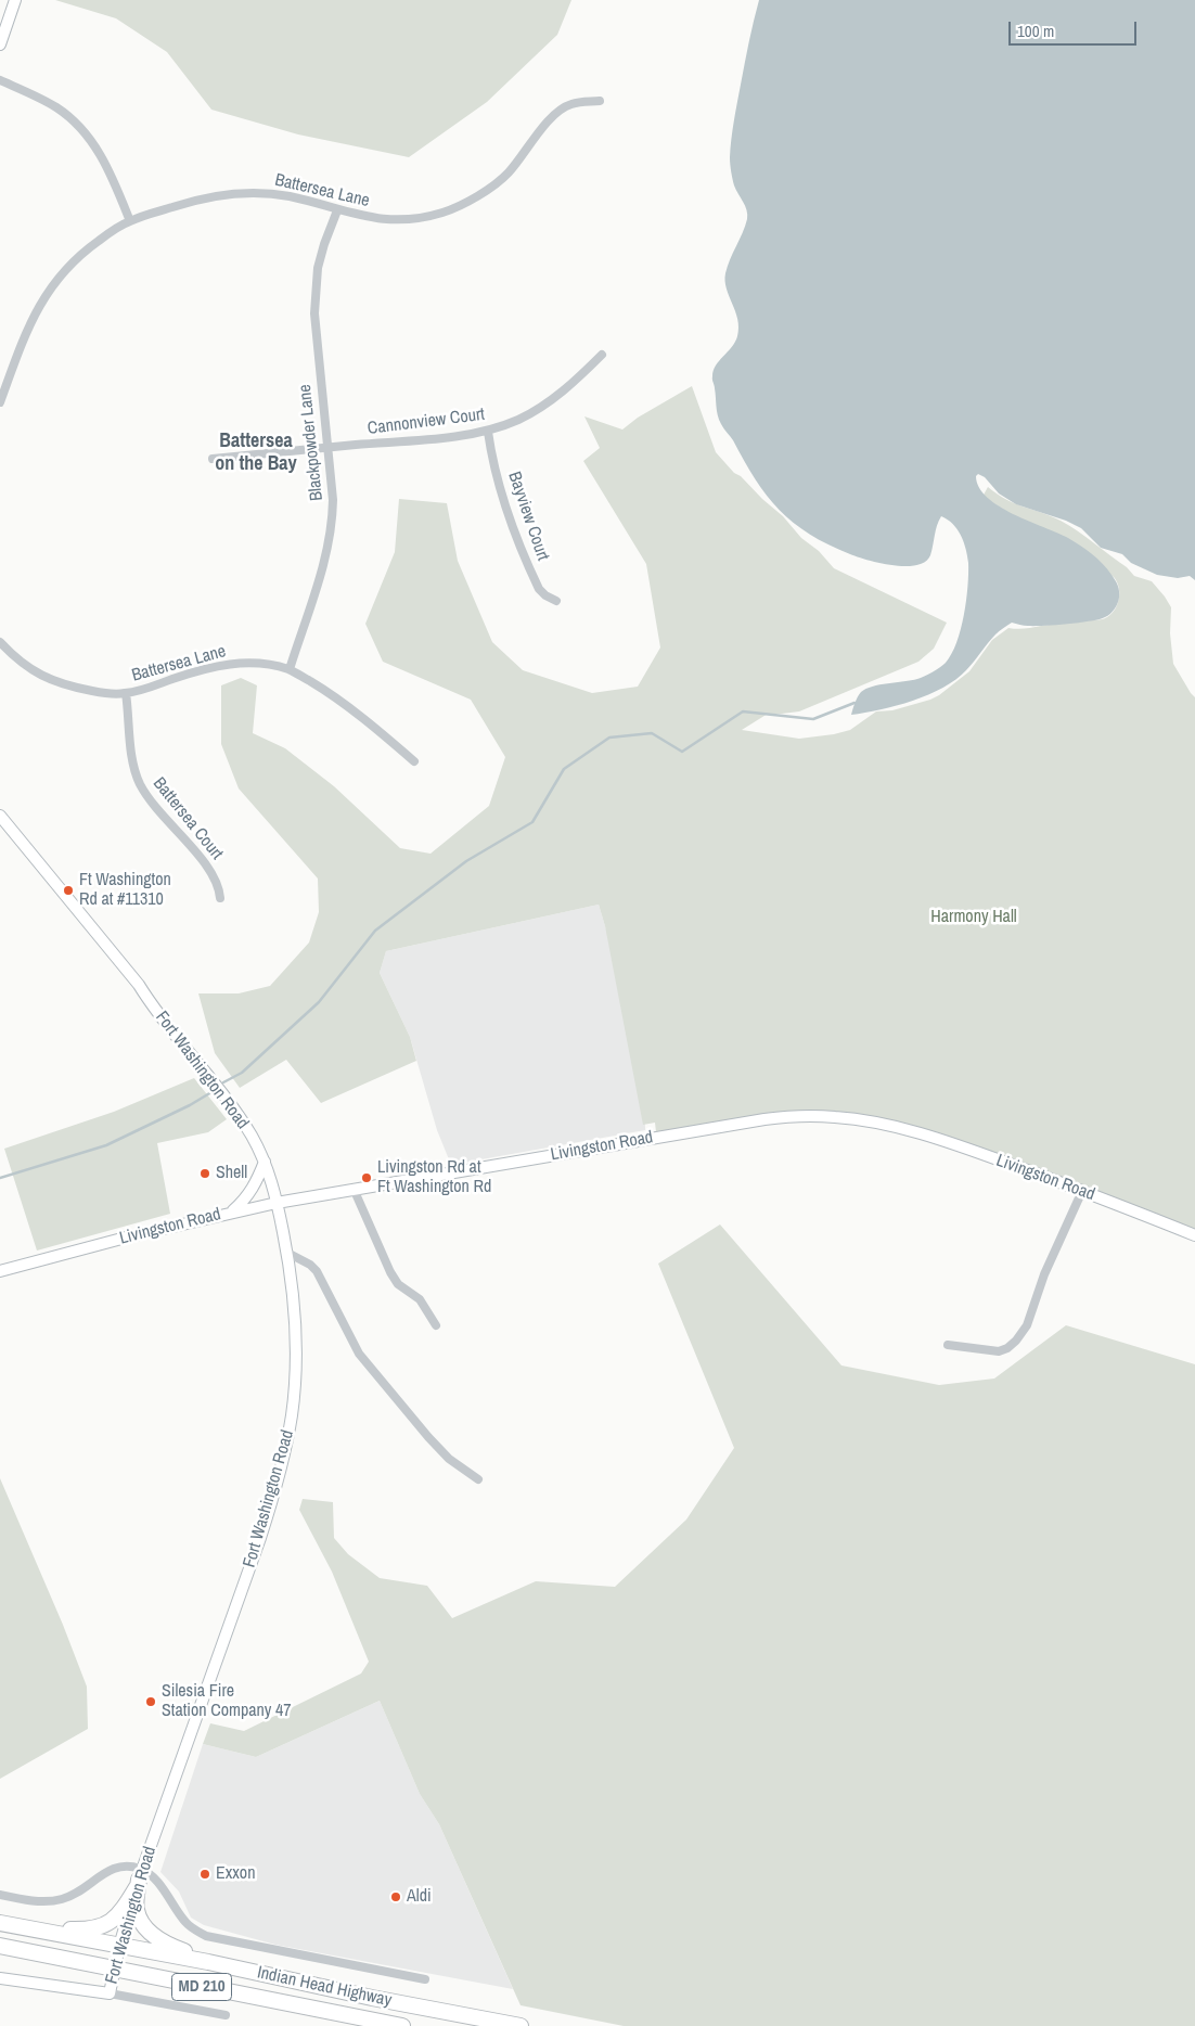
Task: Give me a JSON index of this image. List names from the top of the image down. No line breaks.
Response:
{"streets":{"highway":["MD 210","Indian Head Highway"],"main road":["Fort Washington Road","Livingston Road"],"street":["Battersea Lane","Cannonview Court","Blackpowder Lane","Bayview Court","Battersea Court"]},"crossings":[["Battersea Lane","Blackpowder Lane"],["Battersea Lane","Battersea Court"],["Cannonview Court","Blackpowder Lane"],["Cannonview Court","Bayview Court"],["Fort Washington Road","Livingston Road"],["Fort Washington Road","Indian Head Highway"]],"districts":["Battersea on the Bay"],"parks":["Harmony Hall"],"places":["Ft Washington Rd at #11310","Shell","Livingston Rd at Ft Washington Rd","Silesia Fire Station Company 47","Exxon","Aldi"],"scale_bar":"100 m"}
